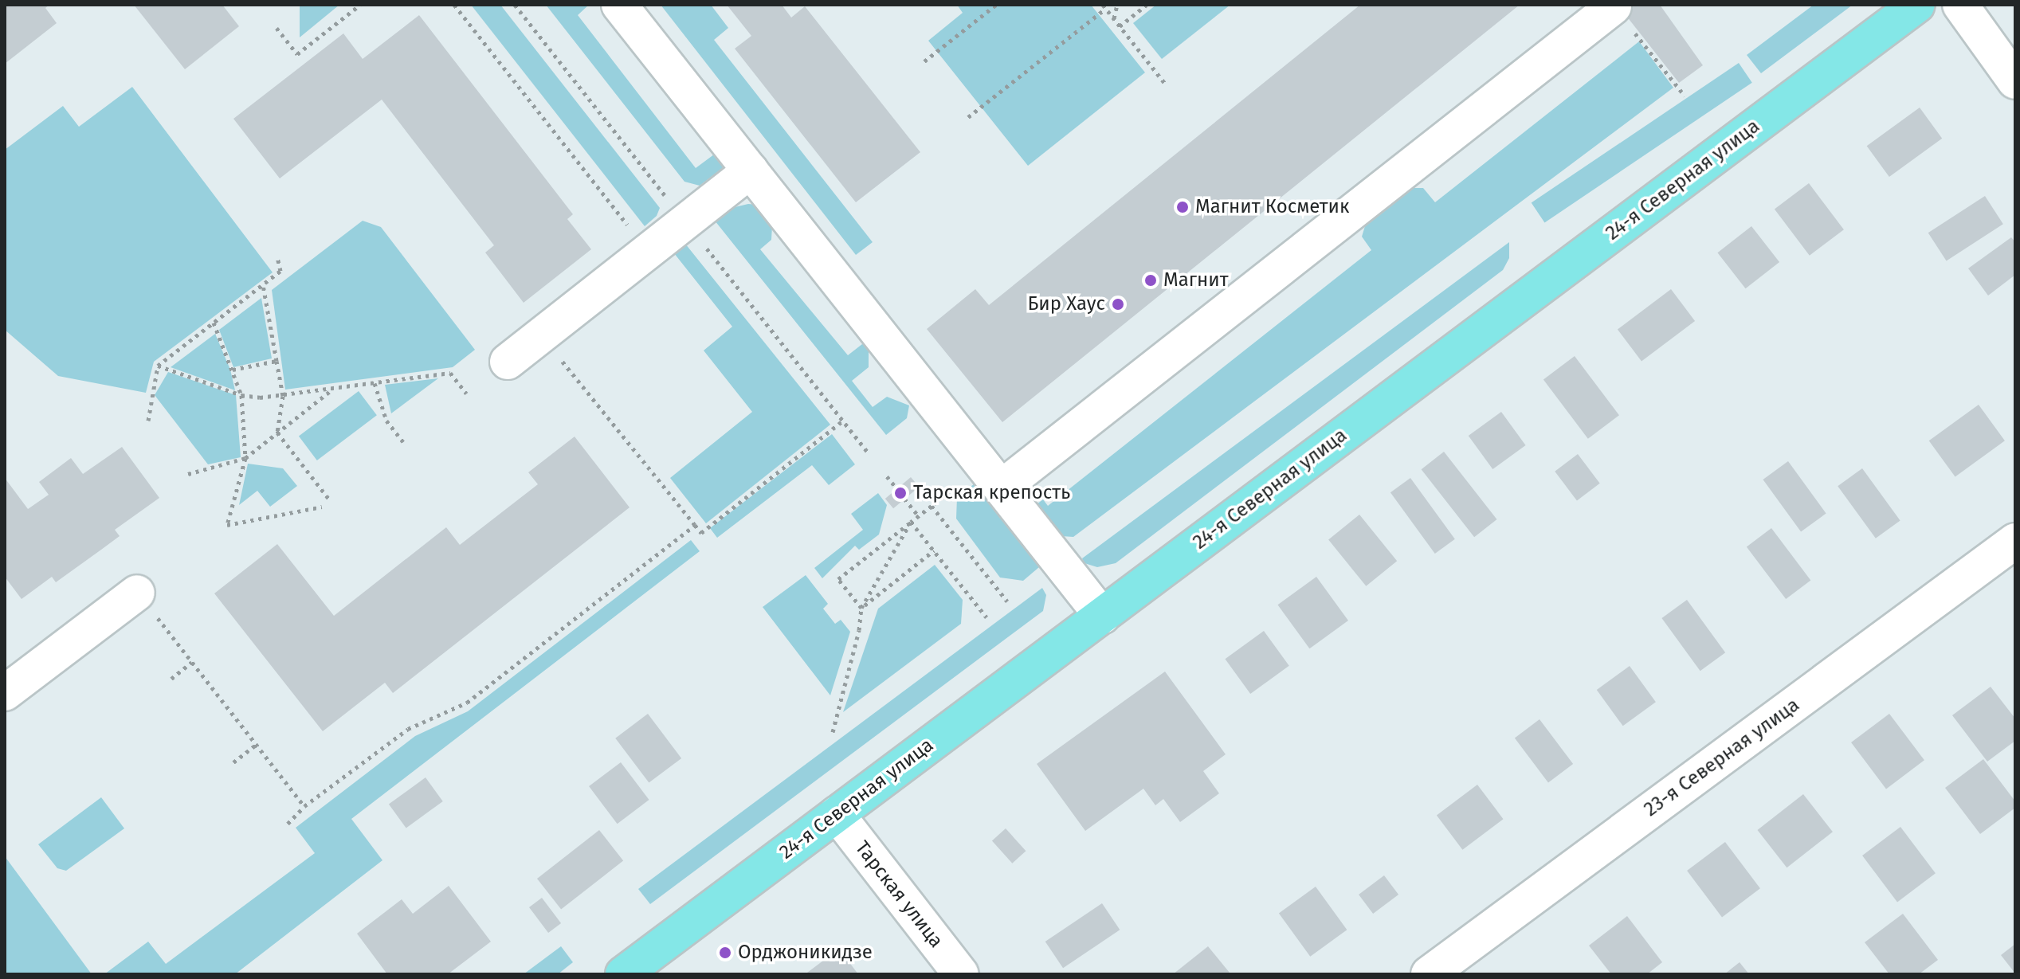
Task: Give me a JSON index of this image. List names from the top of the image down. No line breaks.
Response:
{"streets":{"main road":["24-я Северная улица"],"street":["23-я Северная улица","Тарская улица"]},"crossings":[["24-я Северная улица","Тарская улица"]],"places":["Магнит Косметик","Магнит","Бир Хаус","Тарская крепость","Орджоникидзе"]}
